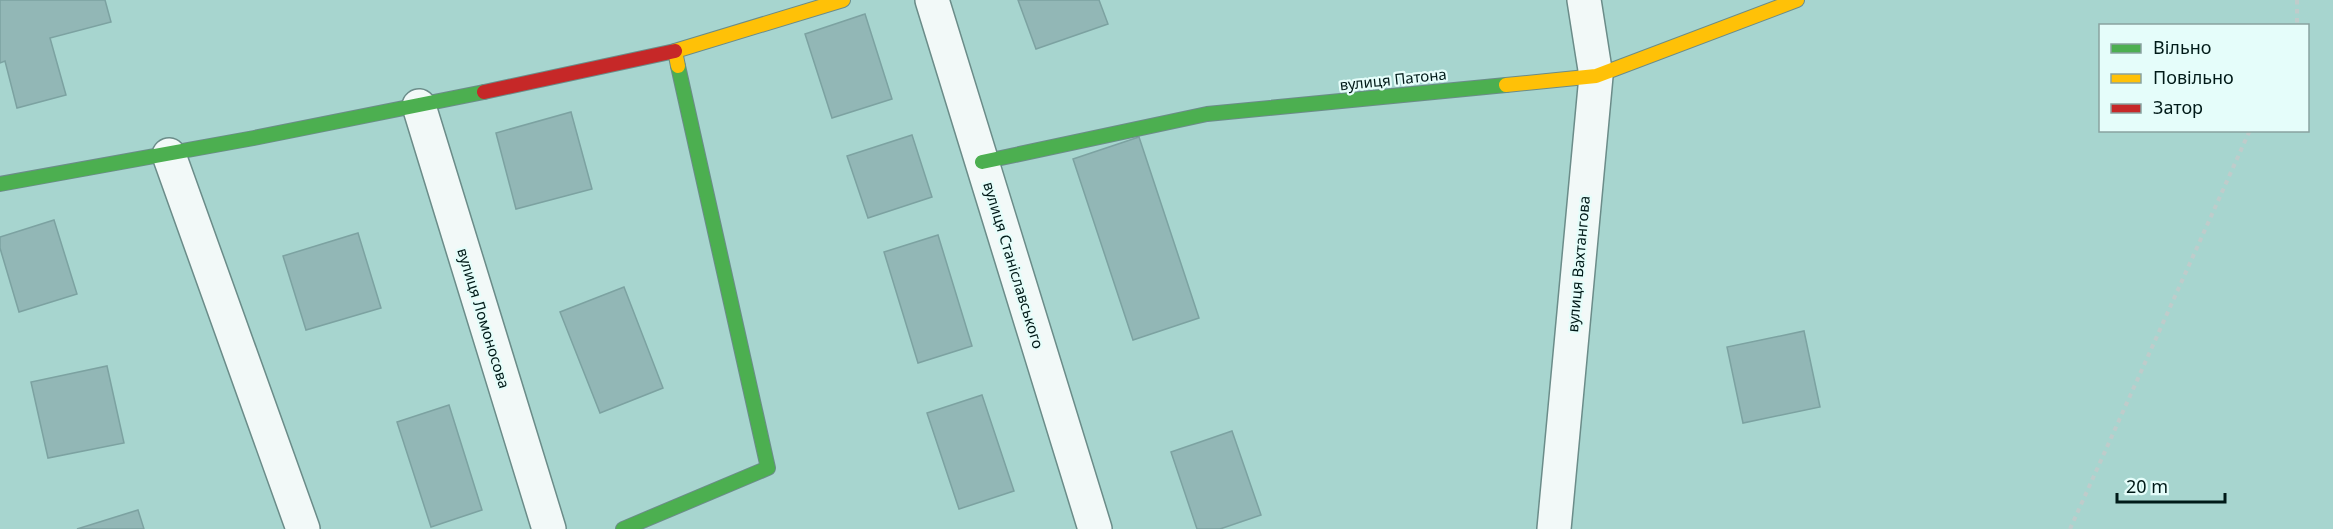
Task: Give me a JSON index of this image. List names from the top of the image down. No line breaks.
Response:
{"streets":{"street":["вулиця Патона","вулиця Вахтангова","вулиця Станіславського","вулиця Ломоносова"]},"crossings":[["вулиця Патона","вулиця Вахтангова"],["вулиця Патона","вулиця Станіславського"]],"legend":["Вільно","Повільно","Затор"],"scale_bar":"20 m"}
